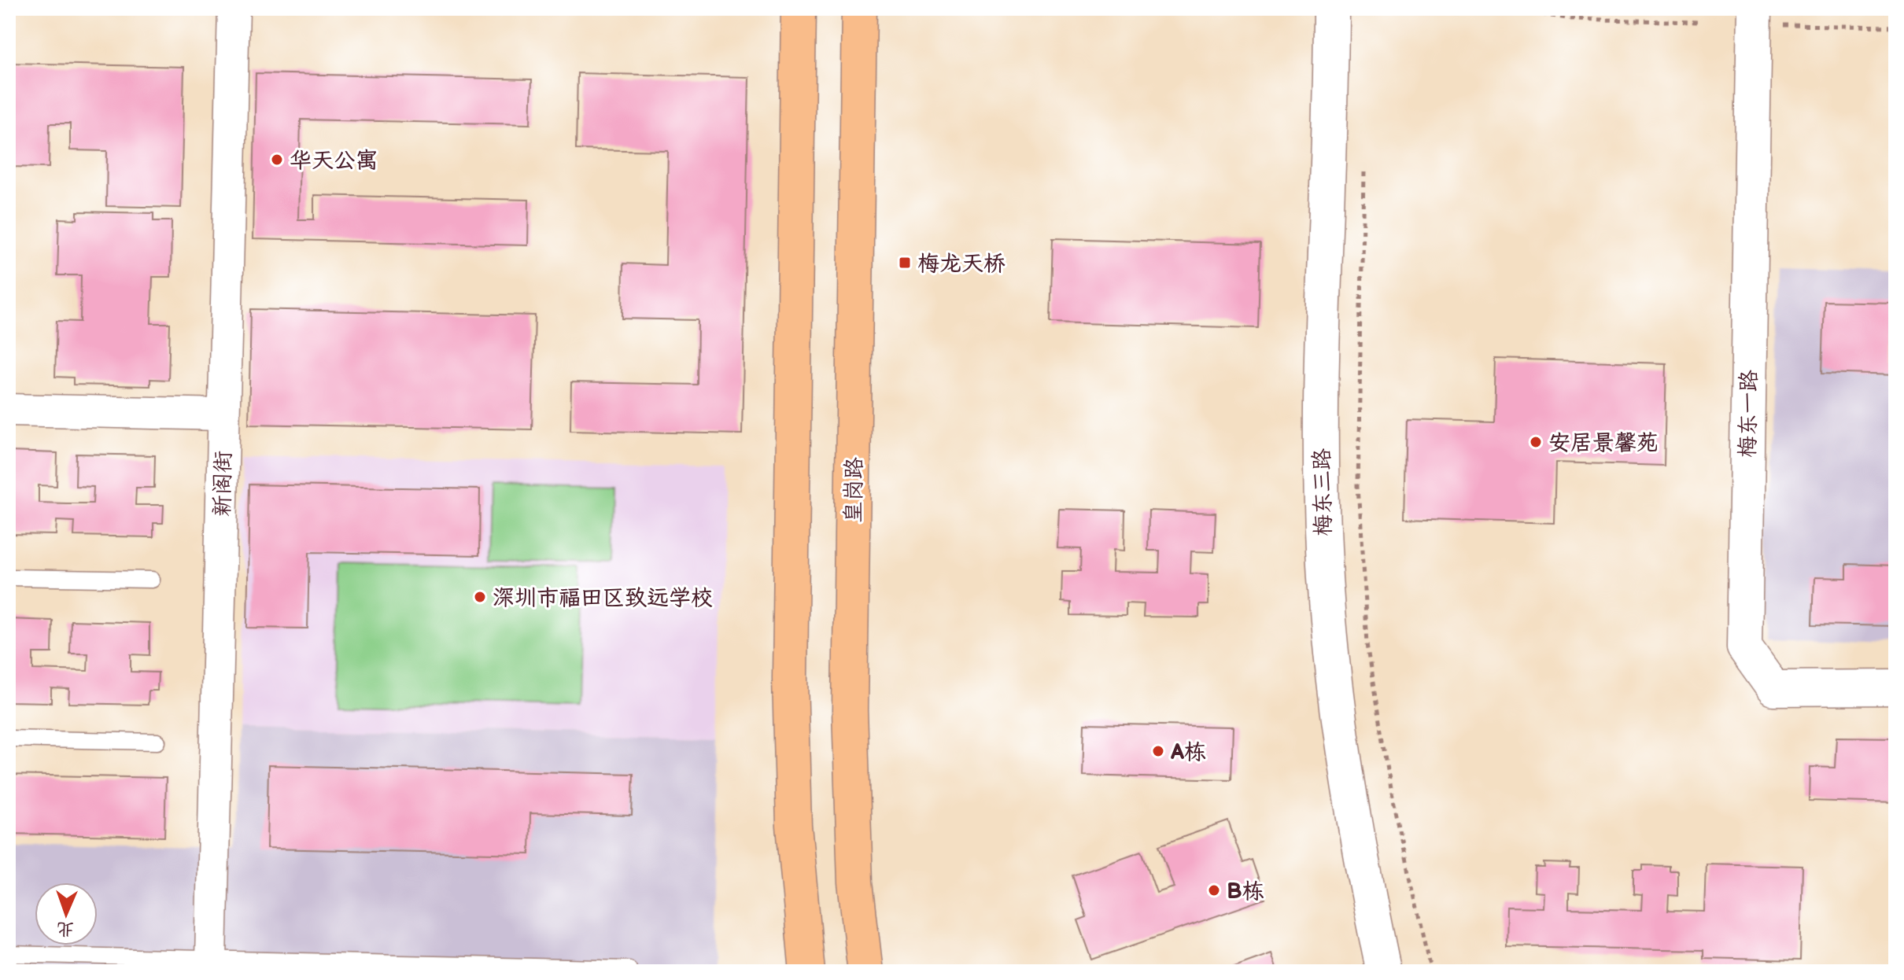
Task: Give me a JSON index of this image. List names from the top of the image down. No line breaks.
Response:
{"streets":{"highway":["皇岗路"],"street":["梅东一路","新阁街","梅东三路"]},"places":{"other":["华天公寓","安居景馨苑","深圳市福田区致远学校","A栋","B栋"],"transit":["梅龙天桥"]},"north":"bottom"}
